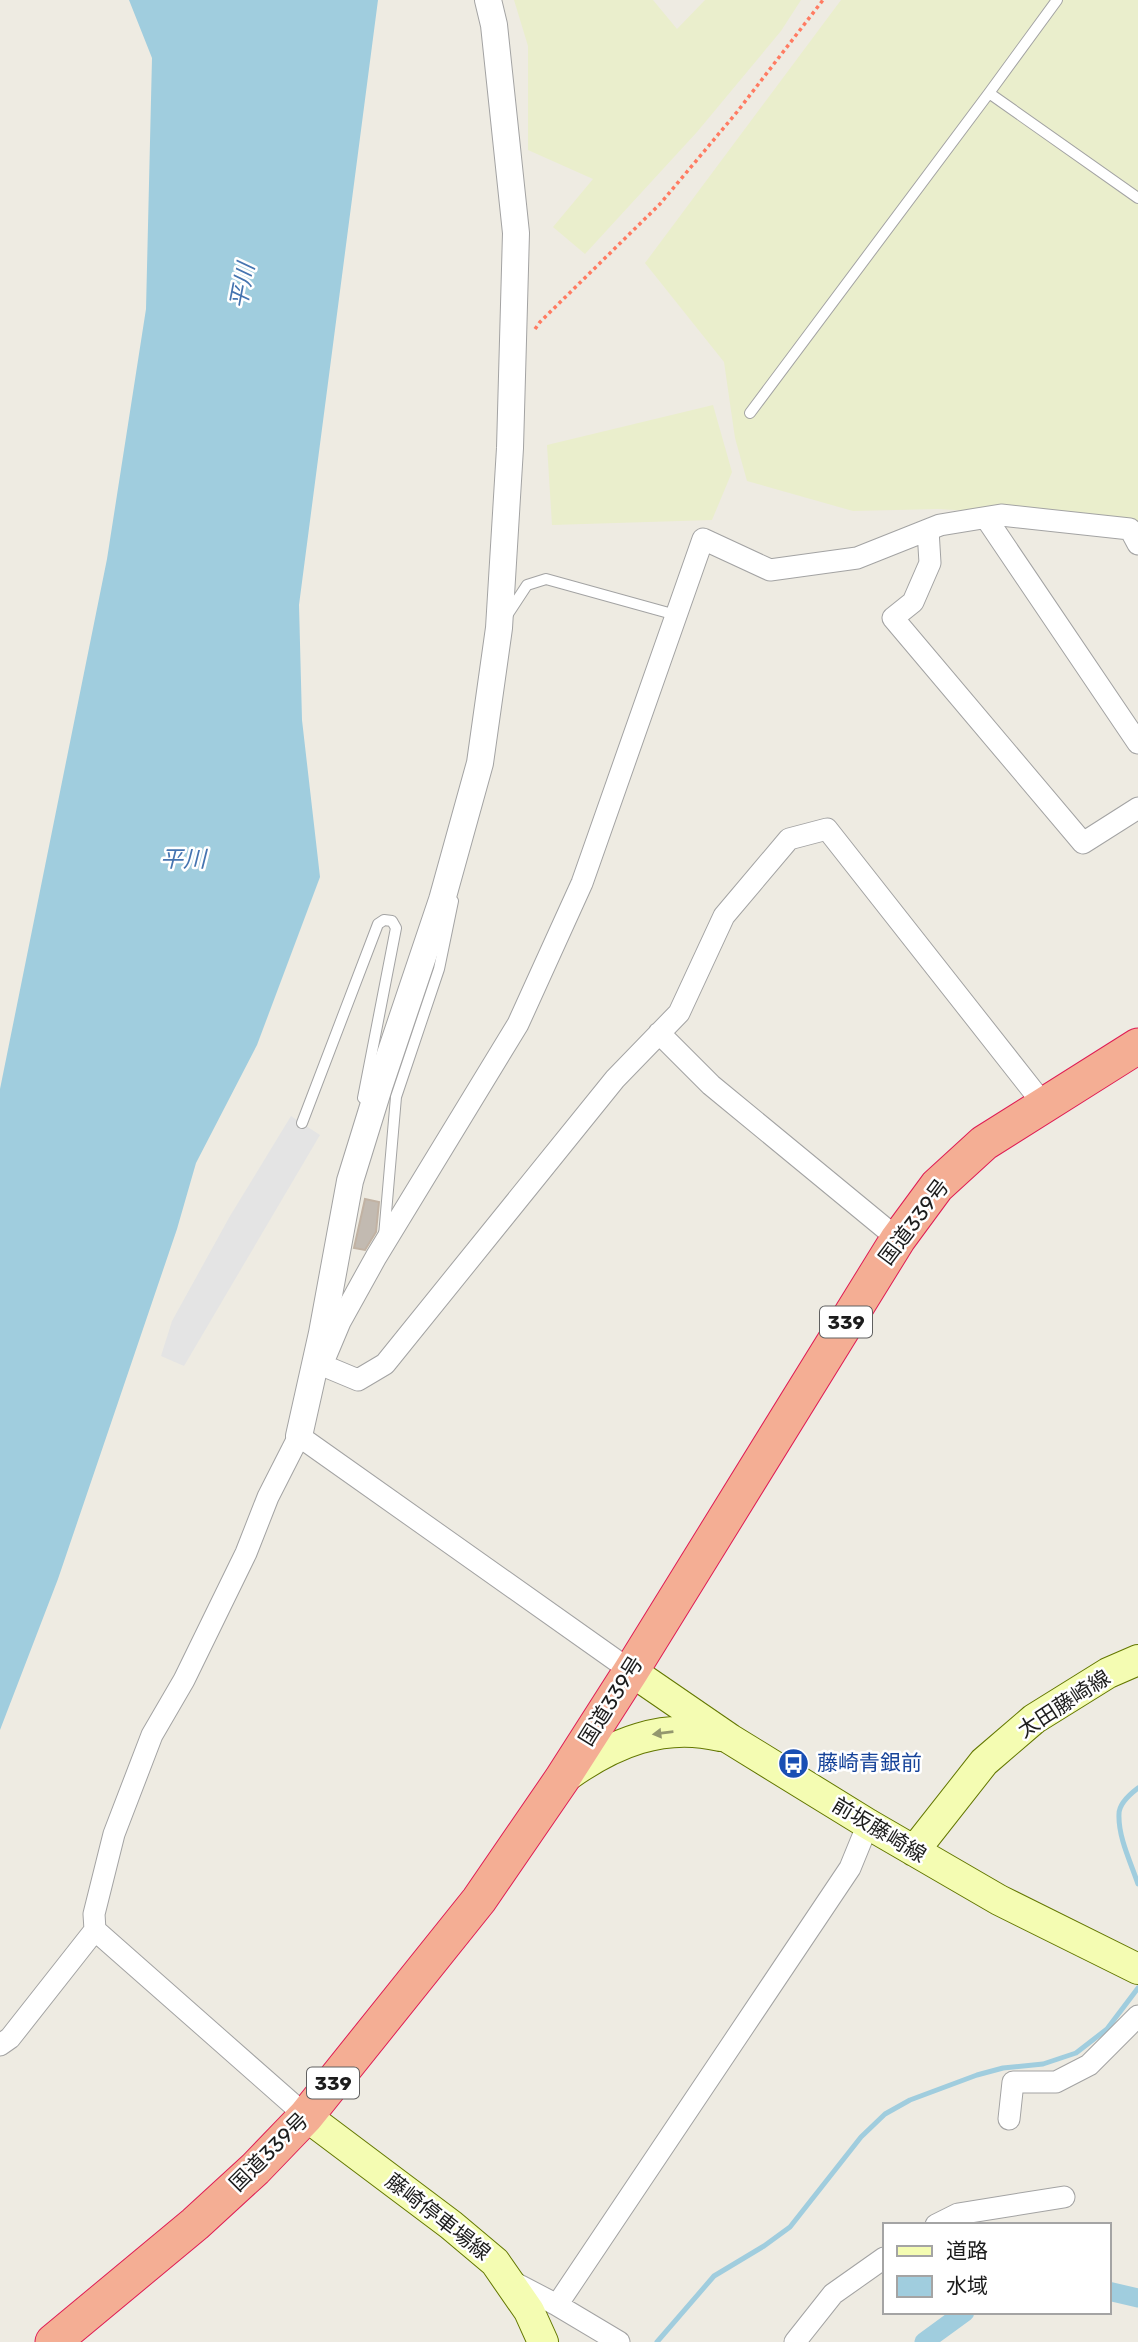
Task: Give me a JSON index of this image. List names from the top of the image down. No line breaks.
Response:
{"streets":{"highway":["国道339号","339"],"main road":["太田藤崎線","前坂藤崎線","藤崎停車場線"]},"crossings":[["国道339号","前坂藤崎線"],["国道339号","藤崎停車場線"],["太田藤崎線","前坂藤崎線"]],"water":["平川"],"places":{"bus stop":["藤崎青銀前"]},"legend":["道路","水域"]}
